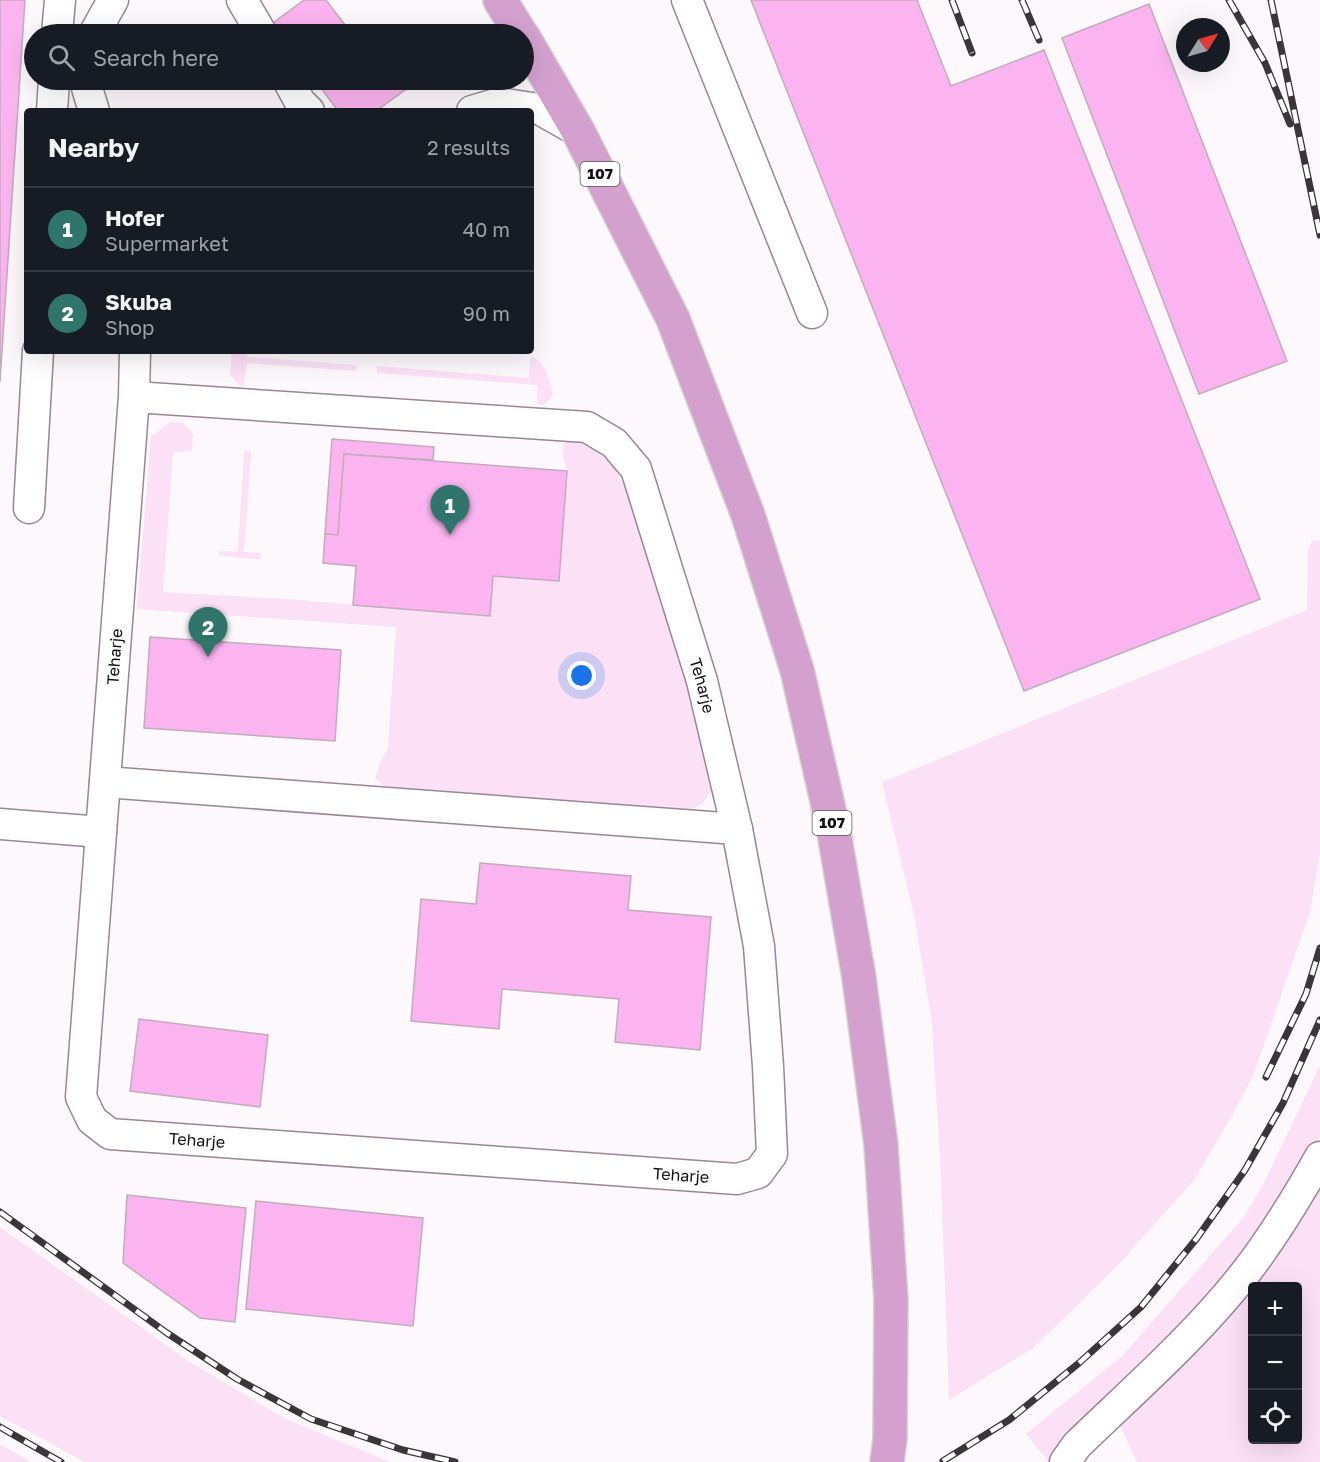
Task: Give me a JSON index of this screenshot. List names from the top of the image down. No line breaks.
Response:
{"streets":{"main road":["107"],"street":["Teharje"]},"north":"top right","page":{"search":"Search here","heading":["Nearby","2 results"],"list":[{"mark":"1","name":"Hofer","note":"Supermarket","value":"40 m"},{"mark":"2","name":"Skuba","note":"Shop","value":"90 m"}],"pins":["1","2"],"map_buttons":["+","−"]}}
